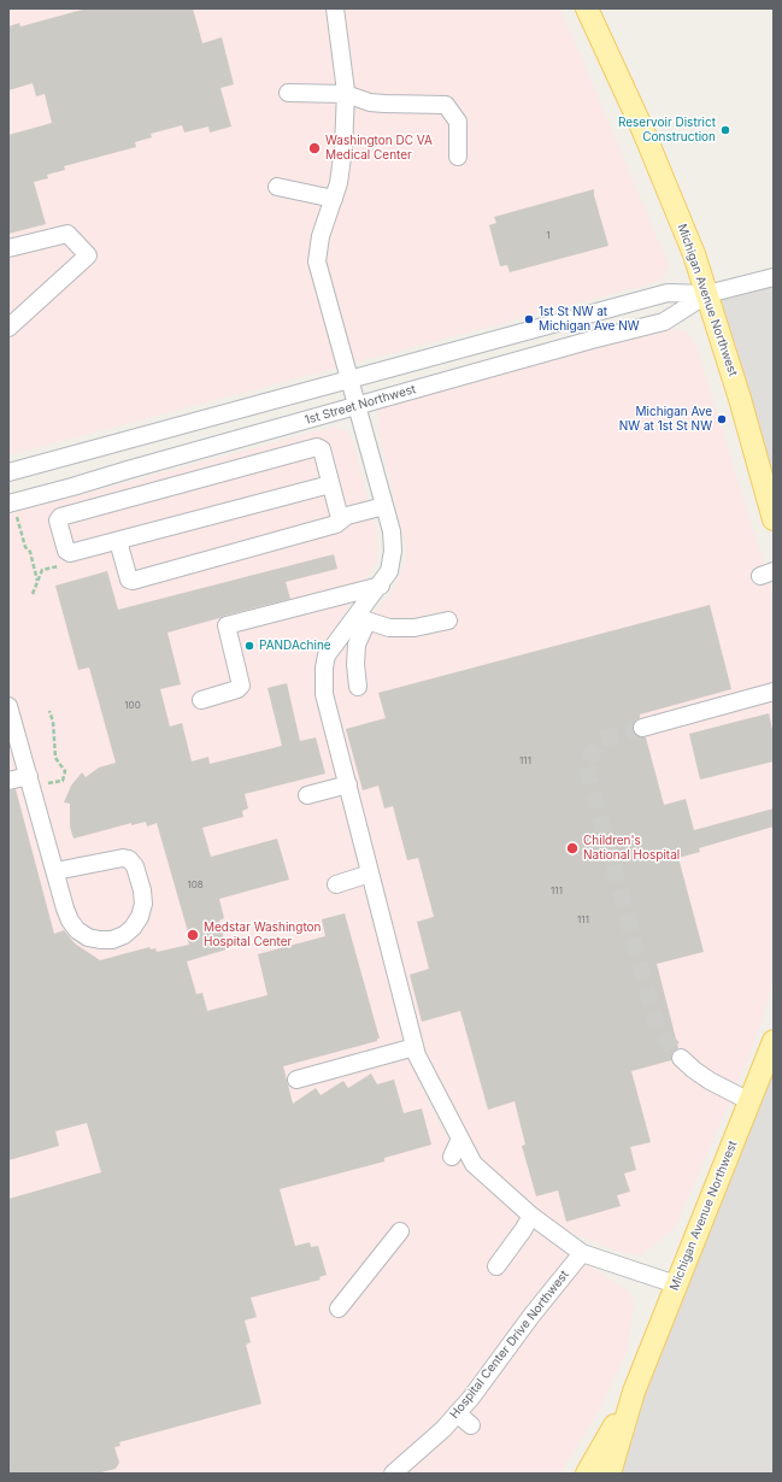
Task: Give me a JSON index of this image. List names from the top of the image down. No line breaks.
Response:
{"streets":{"main road":["Michigan Avenue Northwest"],"street":["1st Street Northwest","Hospital Center Drive Northwest"]},"crossings":[["Michigan Avenue Northwest","1st Street Northwest"]],"places":["Reservoir District Construction","Washington DC VA Medical Center","1st St NW at Michigan Ave NW","Michigan Ave NW at 1st St NW","PANDAchine","Children's National Hospital","Medstar Washington Hospital Center"],"house_numbers":["1","100","111","108","111","111"]}
